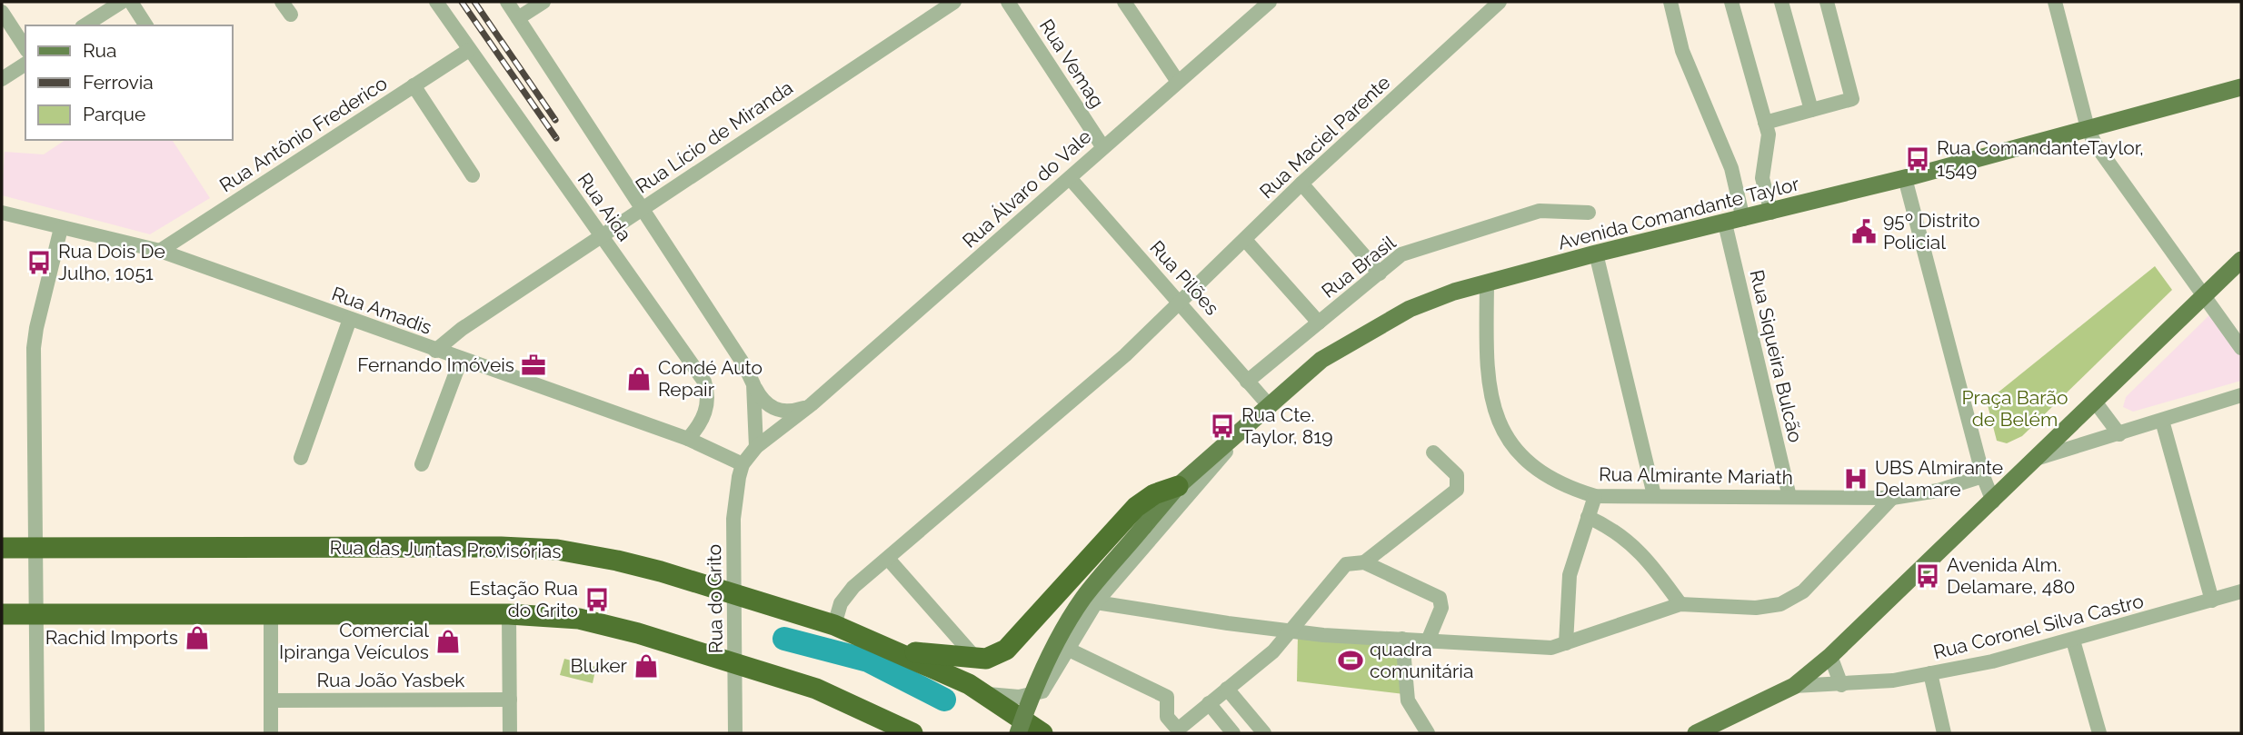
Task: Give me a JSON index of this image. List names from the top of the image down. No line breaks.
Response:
{"streets":{"highway":["Rua das Juntas Provisórias"],"main road":["Avenida Comandante Taylor"],"street":["Rua Vemag","Rua Antônio Frederico","Rua Lício de Miranda","Rua Maciel Parente","Rua Álvaro do Vale","Rua Aida","Rua Brasil","Rua Pilões","Rua Amadis","Rua Siqueira Bulcão","Rua Almirante Mariath","Rua do Grito","Rua Coronel Silva Castro","Rua João Yasbek"]},"crossings":[["Rua Vemag","Rua Álvaro do Vale"],["Rua Antônio Frederico","Rua Aida"],["Rua Antônio Frederico","Rua Amadis"],["Rua Lício de Miranda","Rua Aida"],["Rua Lício de Miranda","Rua Amadis"],["Rua Maciel Parente","Rua Pilões"],["Rua Maciel Parente","Rua das Juntas Provisórias"],["Rua Álvaro do Vale","Rua Aida"],["Rua Álvaro do Vale","Rua Pilões"],["Rua Álvaro do Vale","Rua Amadis"],["Rua Álvaro do Vale","Rua do Grito"],["Rua Aida","Rua Amadis"],["Avenida Comandante Taylor","Rua Pilões"],["Avenida Comandante Taylor","Rua Siqueira Bulcão"],["Avenida Comandante Taylor","Rua Almirante Mariath"],["Rua Brasil","Rua Pilões"],["Rua Amadis","Rua do Grito"],["Rua Siqueira Bulcão","Rua Almirante Mariath"],["Rua das Juntas Provisórias","Rua do Grito"]],"parks":["Praça Barão de Belém"],"places":{"bus stop":["Rua ComandanteTaylor, 1549","Rua Dois De Julho, 1051","Rua Cte. Taylor, 819","Avenida Alm. Delamare, 480","Estação Rua do Grito"],"public building":["95º Distrito Policial"],"office":["Fernando Imóveis"],"shop":["Condé Auto Repair","Rachid Imports","Comercial Ipiranga Veículos","Bluker"],"hospital":["UBS Almirante Delamare"],"sports":["quadra comunitária"]},"legend":["Rua","Ferrovia","Parque"]}
